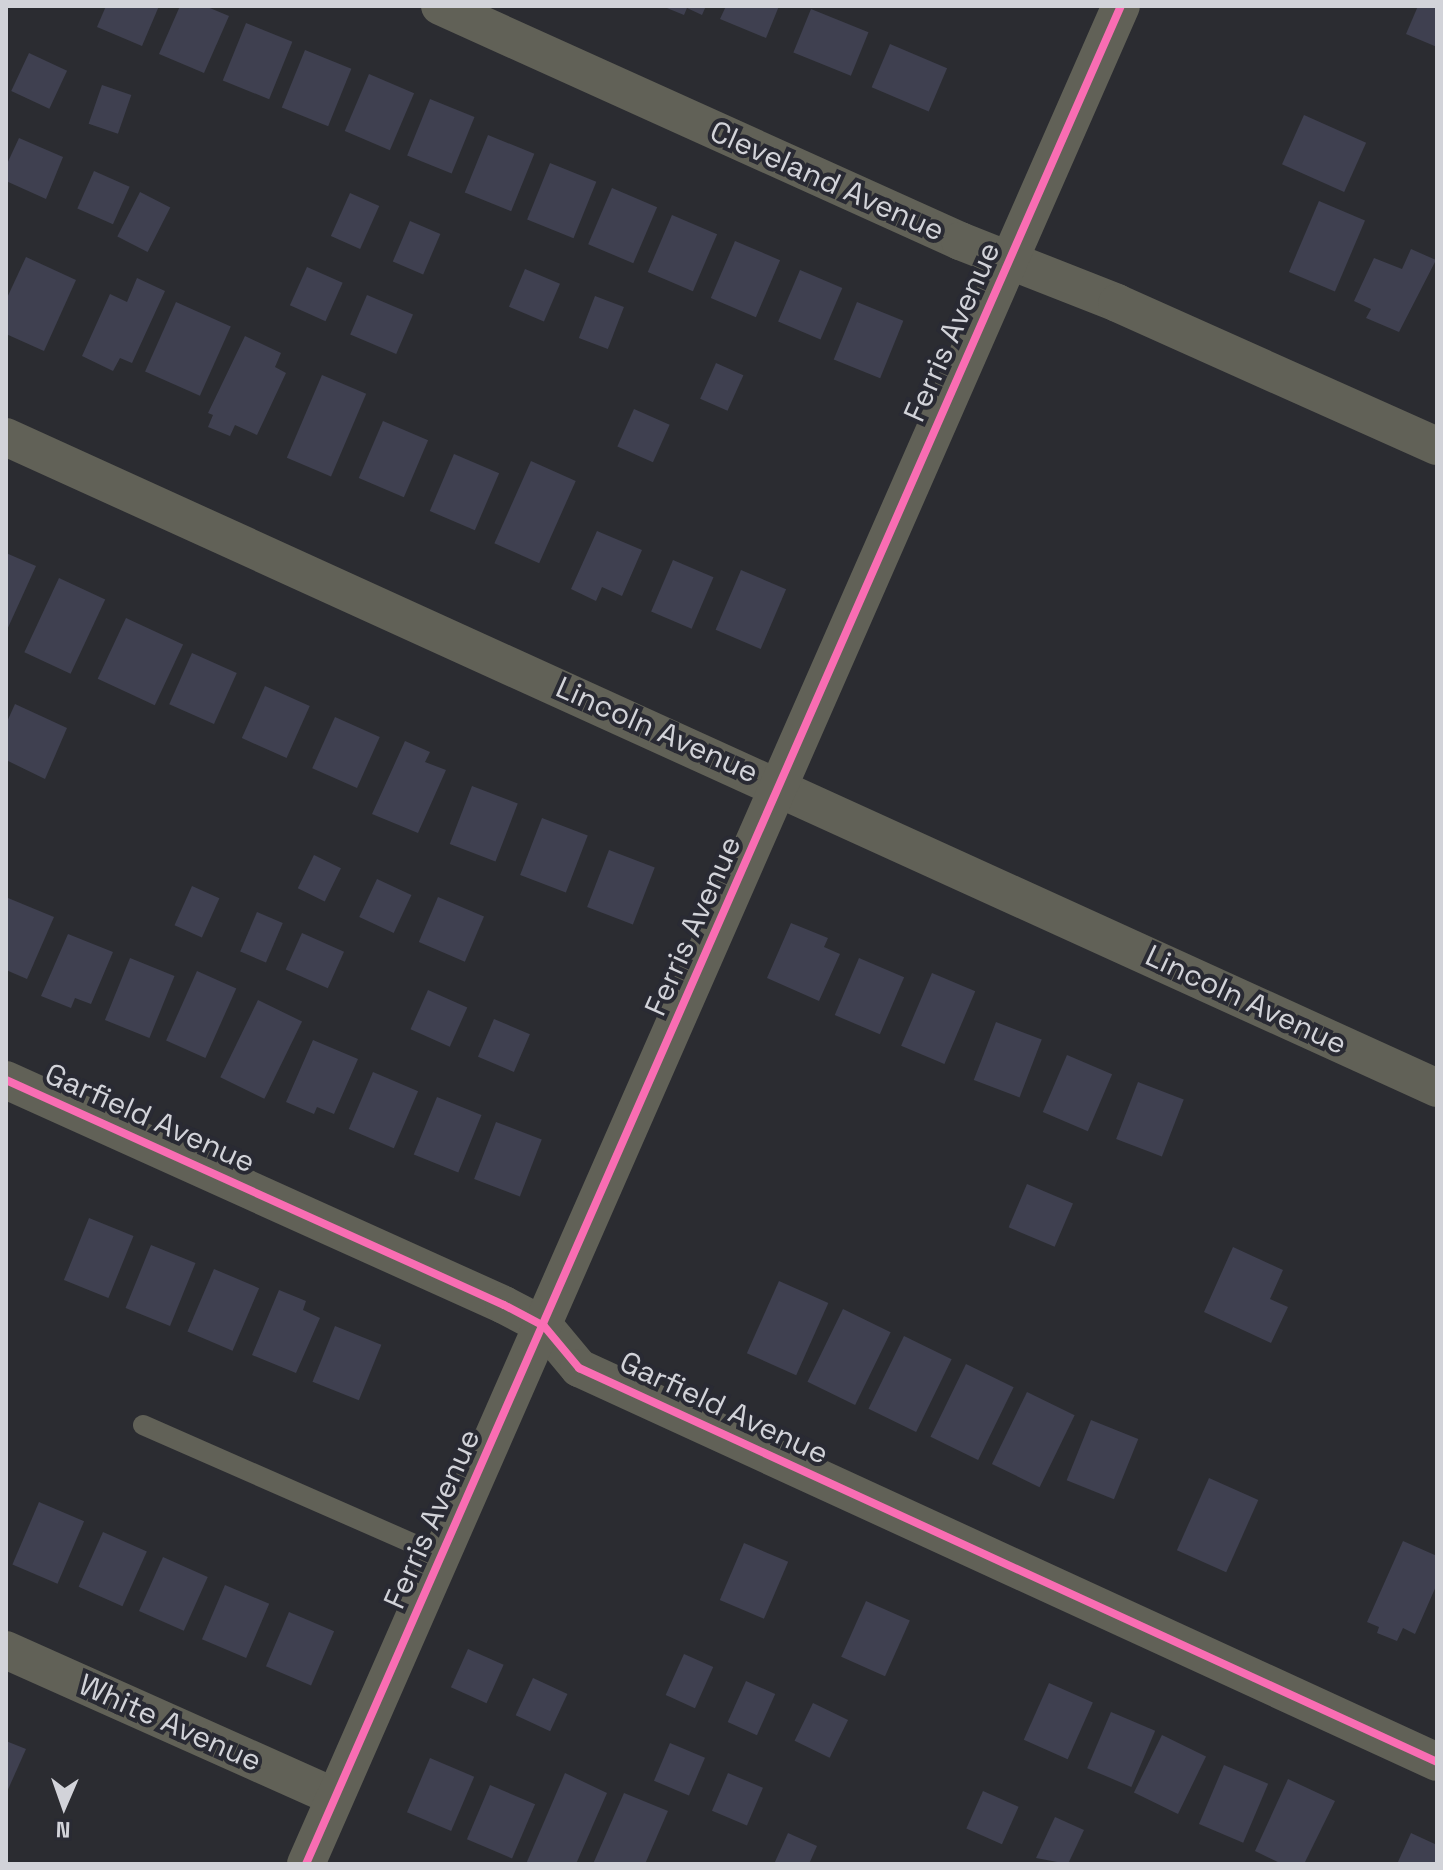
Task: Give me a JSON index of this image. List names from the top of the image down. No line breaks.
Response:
{"streets":{"street":["Cleveland Avenue","Ferris Avenue","Lincoln Avenue","Garfield Avenue","White Avenue"]},"crossings":[["Cleveland Avenue","Ferris Avenue"],["Ferris Avenue","Lincoln Avenue"],["Ferris Avenue","Garfield Avenue"],["Ferris Avenue","White Avenue"]],"north":"bottom"}
